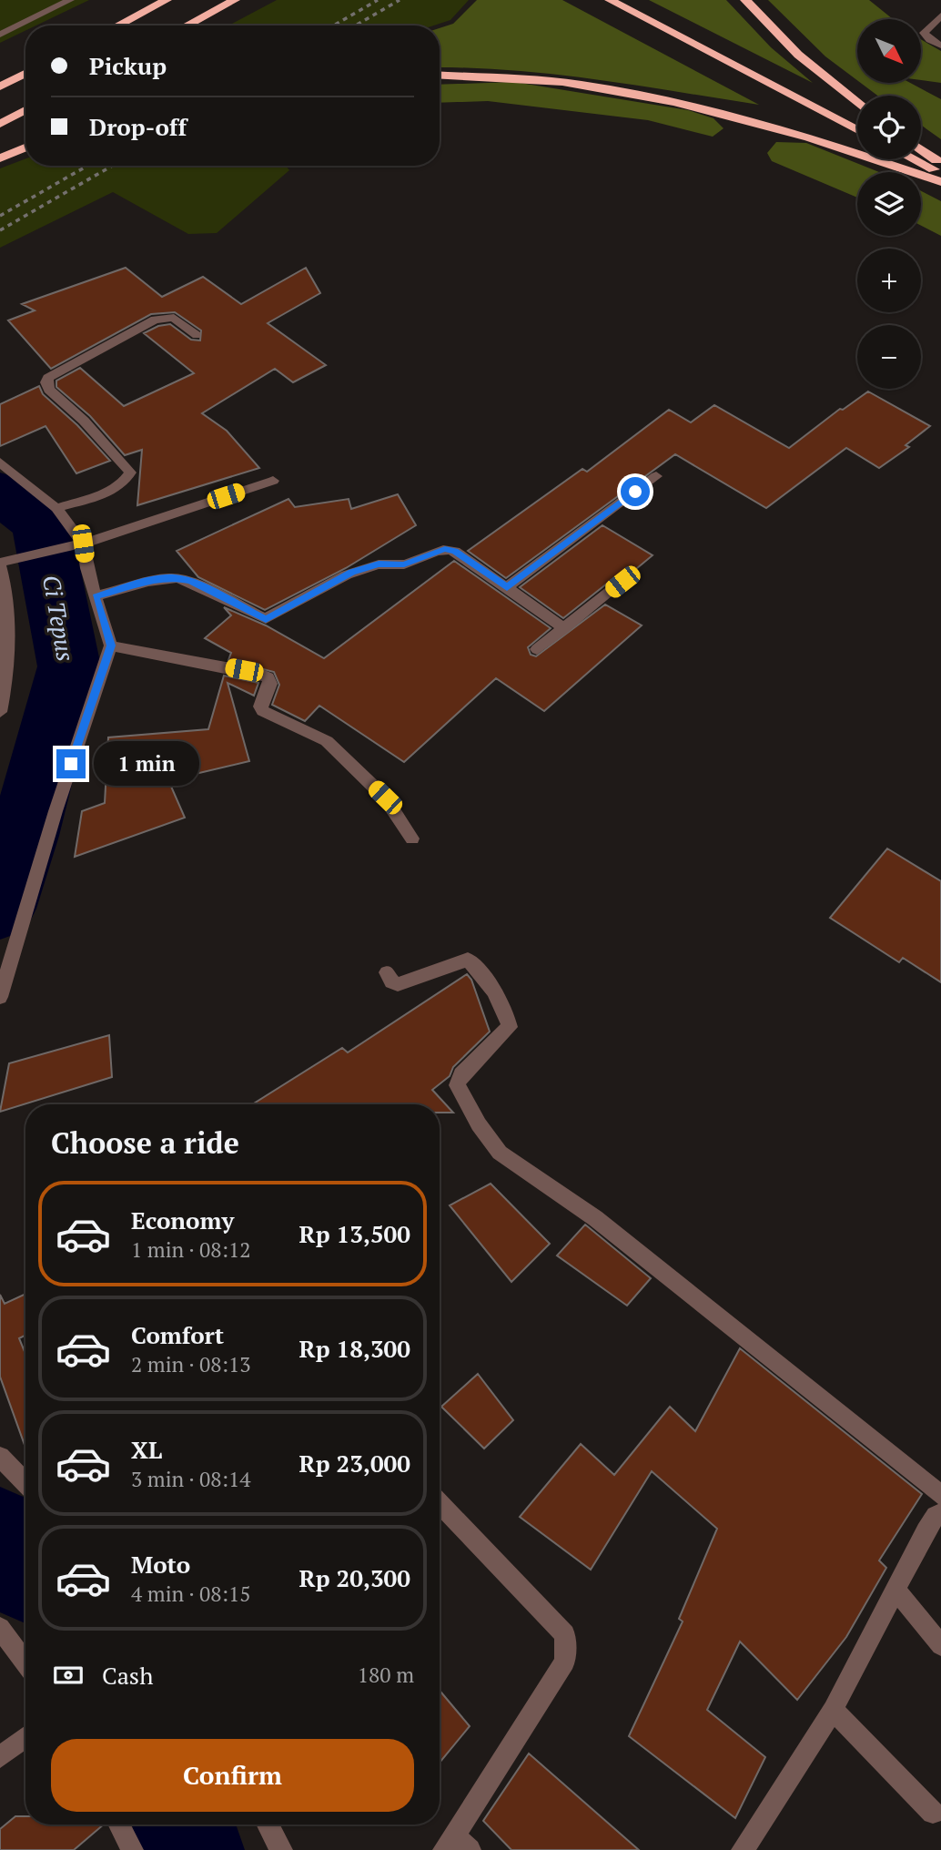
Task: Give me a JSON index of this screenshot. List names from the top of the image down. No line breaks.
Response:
{"water":["Ci Tepus"],"north":"bottom right","page":{"map_buttons":["+","−"],"banner":["Pickup","Drop-off"],"bubble":"1 min","heading":"Choose a ride","list":[{"name":"Economy","note":"1 min · 08:12","value":"Rp 13,500"},{"name":"Comfort","note":"2 min · 08:13","value":"Rp 18,300"},{"name":"XL","note":"3 min · 08:14","value":"Rp 23,000"},{"name":"Moto","note":"4 min · 08:15","value":"Rp 20,300"}],"pay":["Cash","180 m"],"buttons":"Confirm"}}
